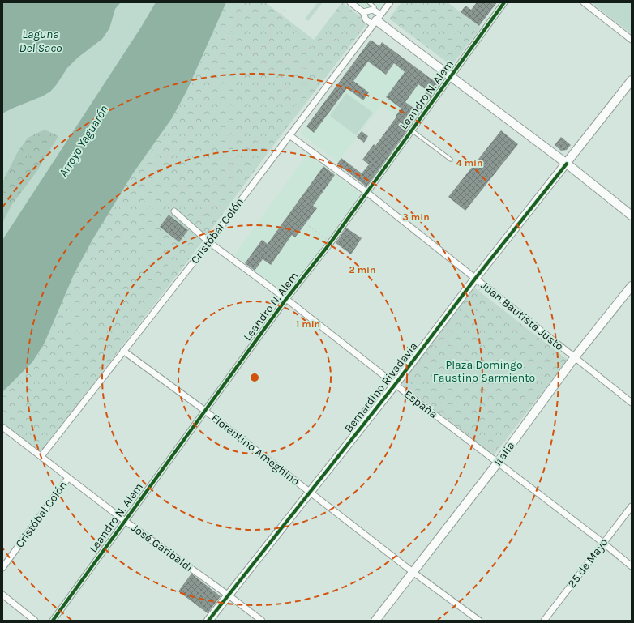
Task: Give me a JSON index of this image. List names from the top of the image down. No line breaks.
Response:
{"streets":{"street":["Leandro N. Alem","Cristóbal Colón","Juan Bautista Justo","Bernardino Rivadavia","España","Florentino Ameghino","Italia","José Garibaldi","25 de Mayo"]},"crossings":[["Leandro N. Alem","Juan Bautista Justo"],["Leandro N. Alem","España"],["Leandro N. Alem","Florentino Ameghino"],["Leandro N. Alem","José Garibaldi"],["Cristóbal Colón","Juan Bautista Justo"],["Cristóbal Colón","España"],["Cristóbal Colón","Florentino Ameghino"],["Cristóbal Colón","José Garibaldi"],["Juan Bautista Justo","Bernardino Rivadavia"],["Juan Bautista Justo","Italia"],["Bernardino Rivadavia","España"],["Bernardino Rivadavia","Florentino Ameghino"],["Bernardino Rivadavia","José Garibaldi"],["España","Italia"],["España","25 de Mayo"],["Florentino Ameghino","Italia"]],"water":["Laguna Del Saco","Arroyo Yaguarón"],"parks":["Plaza Domingo Faustino Sarmiento"],"rings":["4 min","3 min","2 min","1 min"]}
